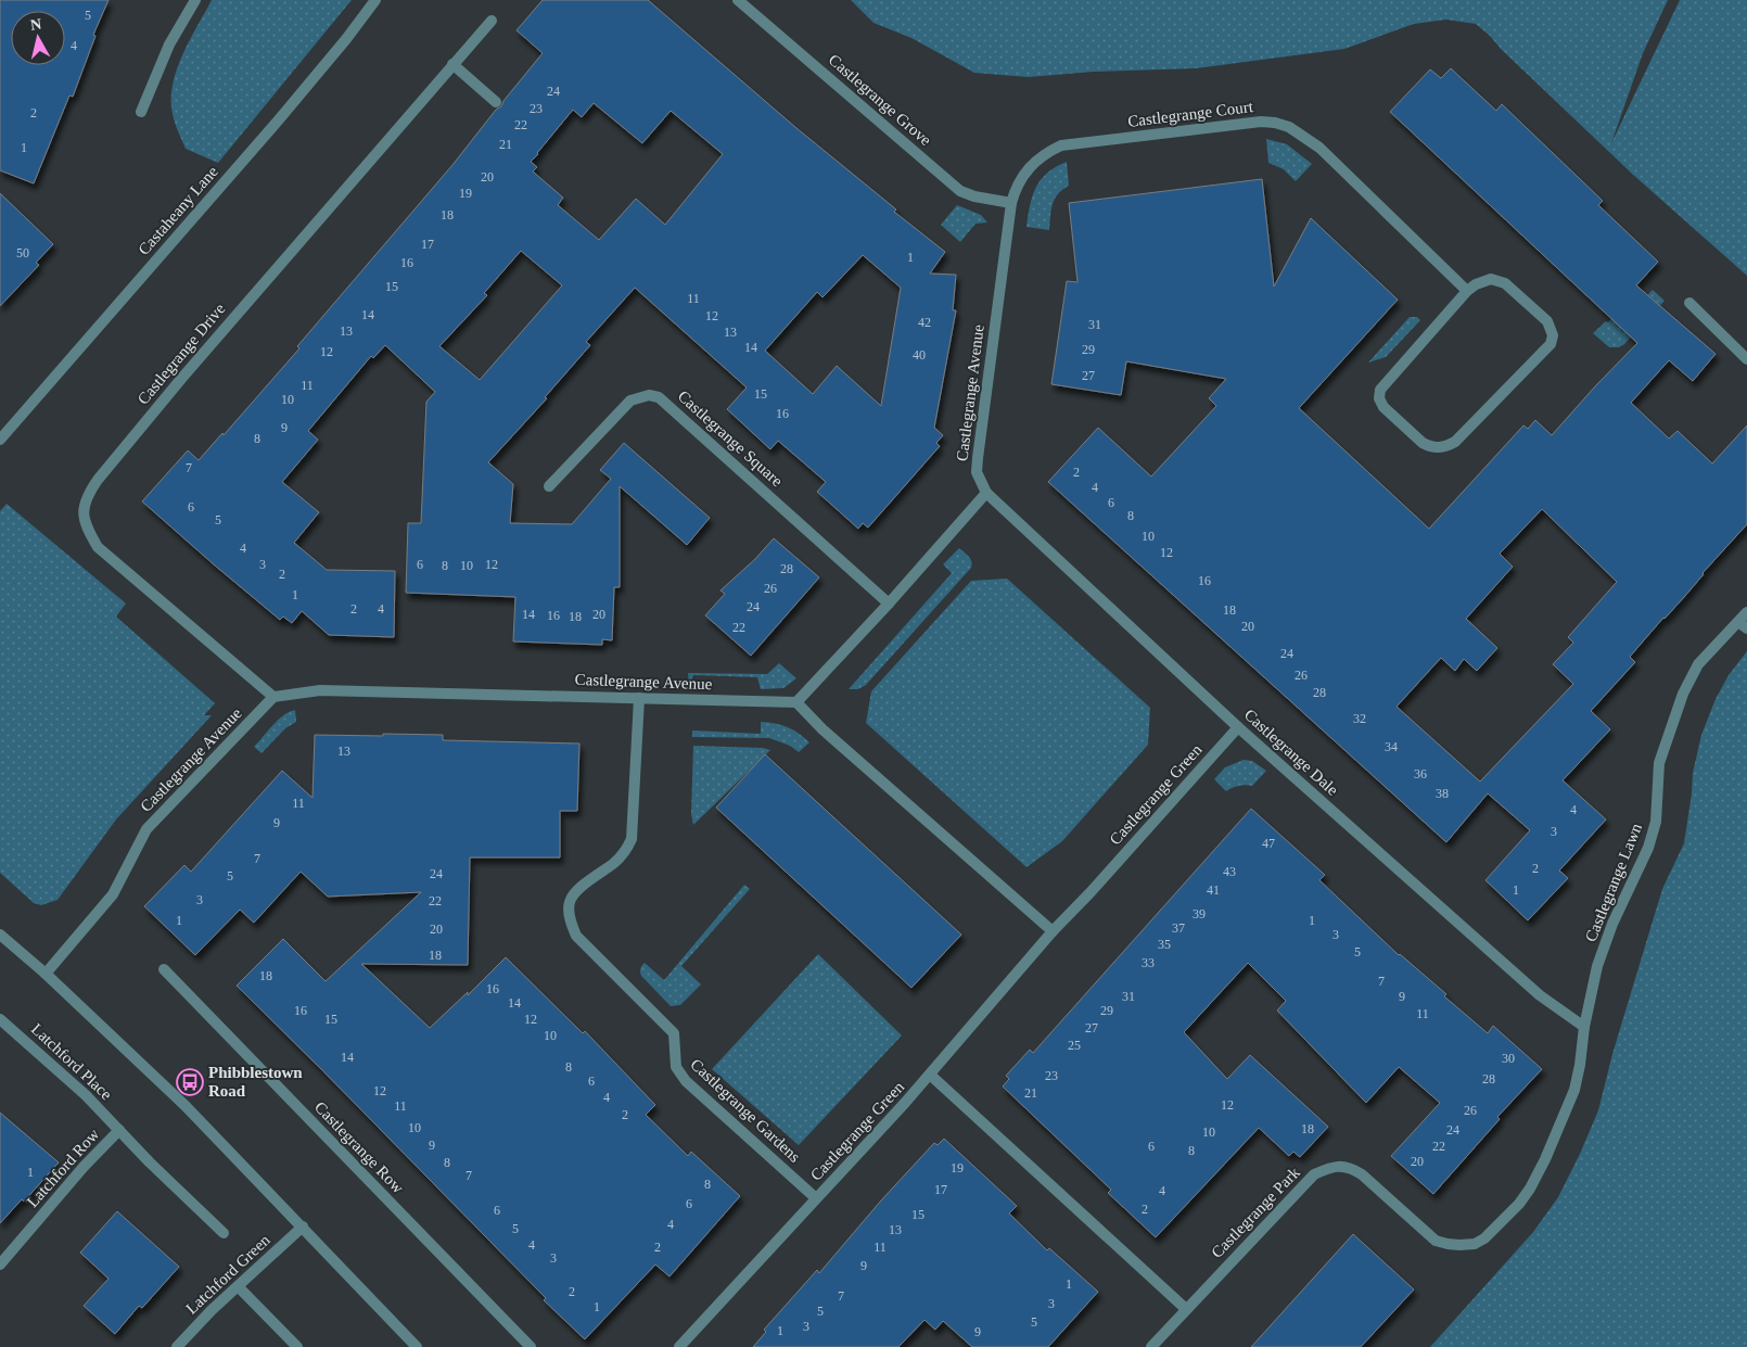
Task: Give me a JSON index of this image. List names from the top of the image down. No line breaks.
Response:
{"streets":{"street":["Castlegrange Grove","Castlegrange Court","Castaheany Lane","Castlegrange Drive","Castlegrange Avenue","Castlegrange Square","Castlegrange Dale","Castlegrange Green","Castlegrange Lawn","Latchford Place","Castlegrange Gardens","Castlegrange Row","Latchford Row","Castlegrange Park","Latchford Green"]},"crossings":[["Castlegrange Grove","Castlegrange Court"],["Castlegrange Grove","Castlegrange Avenue"],["Castlegrange Court","Castlegrange Avenue"],["Castlegrange Drive","Castlegrange Avenue"],["Castlegrange Avenue","Castlegrange Dale"],["Castlegrange Avenue","Castlegrange Gardens"],["Castlegrange Dale","Castlegrange Green"],["Castlegrange Dale","Castlegrange Lawn"],["Castlegrange Dale","Castlegrange Park"],["Castlegrange Green","Castlegrange Gardens"],["Castlegrange Lawn","Castlegrange Park"],["Latchford Place","Latchford Row"]],"places":{"bus stop":["Phibblestown Road"]},"house_numbers":["5","4","24","23","2","22","21","1","20","19","18","17","50","1","16","15","11","14","12","42","31","13","13","14","29","12","40","27","11","15","10","16","9","8","7","2","4","6","6","8","5","10","4","12","3","6","12","8","10","28","2","16","26","1","24","2","4","18","14","20","16","18","20","22","24","26","28","32","34","13","36","38","11","4","9","3","47","7","2","43","24","5","41","1","3","22","39","1","1","37","20","3","35","5","18","33","18","7","16","31","9","14","16","29","11","15","12","27","10","25","14","30","8","23","28","6","12","21","4","12","11","26","2","10","18","24","10","9","6","22","8","20","8","19","1","7","8","17","4","6","2","6","15","4","5","13","4","2","11","3","9","1","2","7","3","1","5","5","3","1","9"],"north":"top"}
